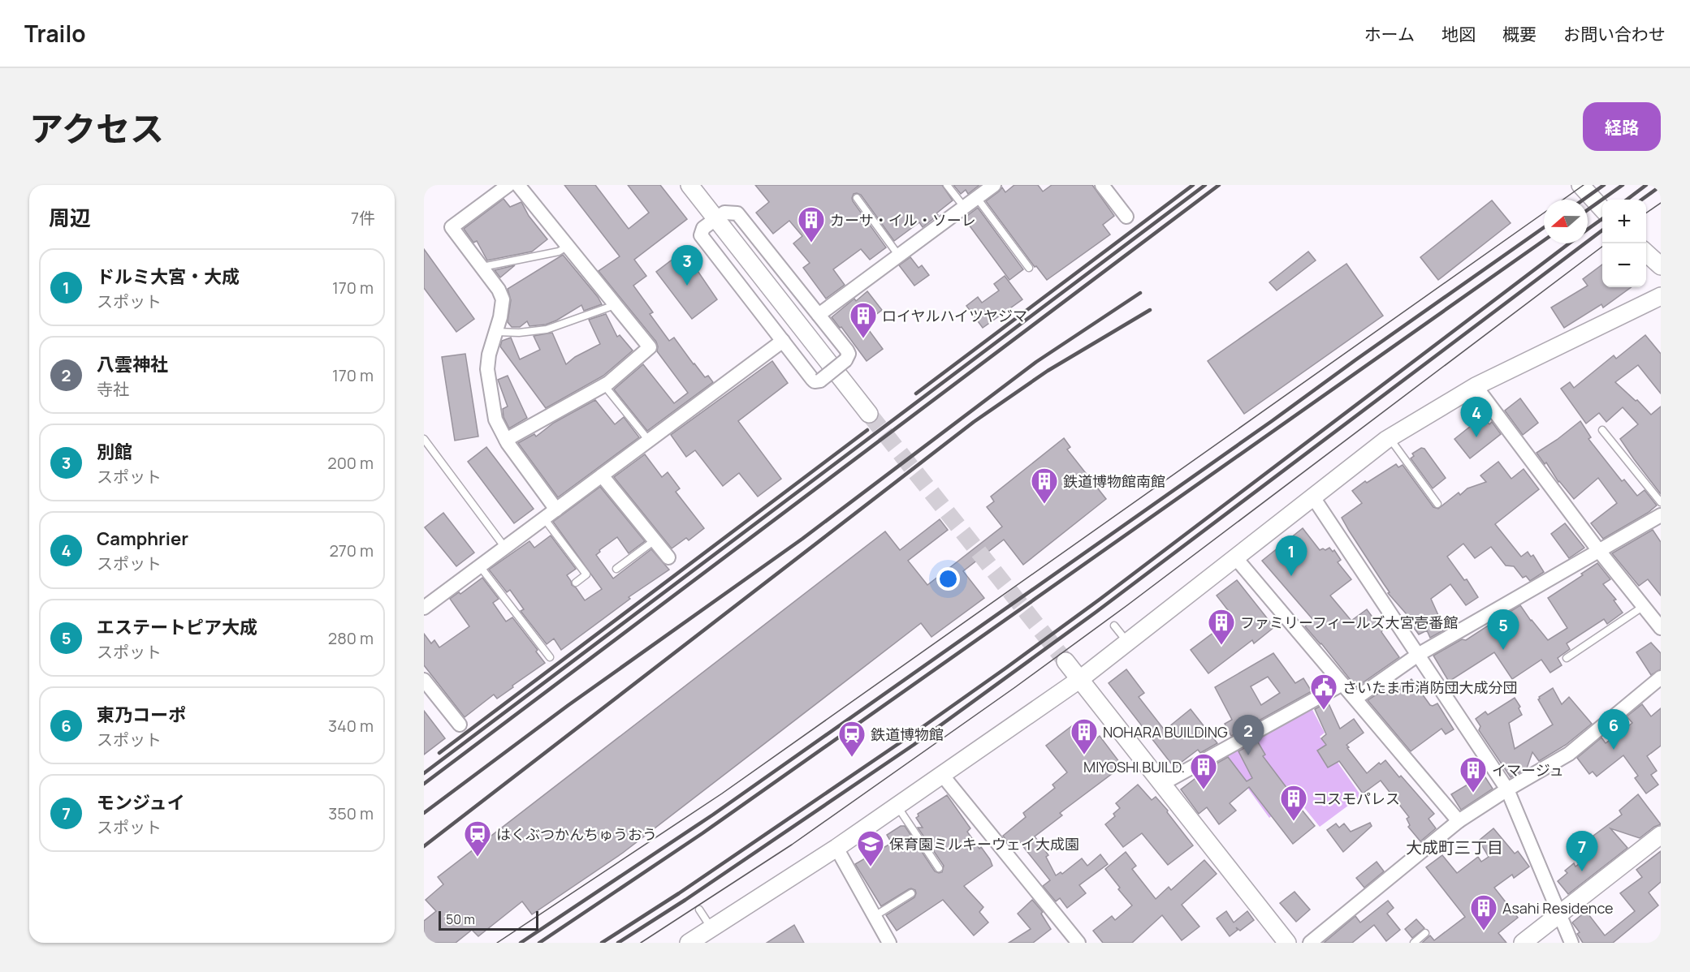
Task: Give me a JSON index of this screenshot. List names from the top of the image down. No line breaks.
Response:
{"districts":["大成町三丁目"],"places":{"building":["カーサ・イル・ソーレ","ロイヤルハイツヤジマ","鉄道博物館南館","ファミリーフィールズ大宮壱番館","NOHARA BUILDING","MIYOSHI BUILD.","イマージュ","コスモパレス","Asahi Residence"],"public building":["さいたま市消防団大成分団"],"station":["鉄道博物館","はくぶつかんちゅうおう"],"school or university":["保育園ミルキーウェイ大成園"]},"scale_bar":"50 m","north":"left","page":{"header":"Trailo","nav":["ホーム","地図","概要","お問い合わせ"],"title":"アクセス","buttons":"経路","heading":["周辺","7件"],"map_buttons":["+","−"],"pins":["3","4","1","5","6","2","7"],"list":[{"mark":"1","name":"ドルミ大宮・大成","note":"スポット","value":"170 m"},{"mark":"2","name":"八雲神社","note":"寺社","value":"170 m"},{"mark":"3","name":"別館","note":"スポット","value":"200 m"},{"mark":"4","name":"Camphrier","note":"スポット","value":"270 m"},{"mark":"5","name":"エステートピア大成","note":"スポット","value":"280 m"},{"mark":"6","name":"東乃コーポ","note":"スポット","value":"340 m"},{"mark":"7","name":"モンジュイ","note":"スポット","value":"350 m"}],"scale":"50 m"}}
